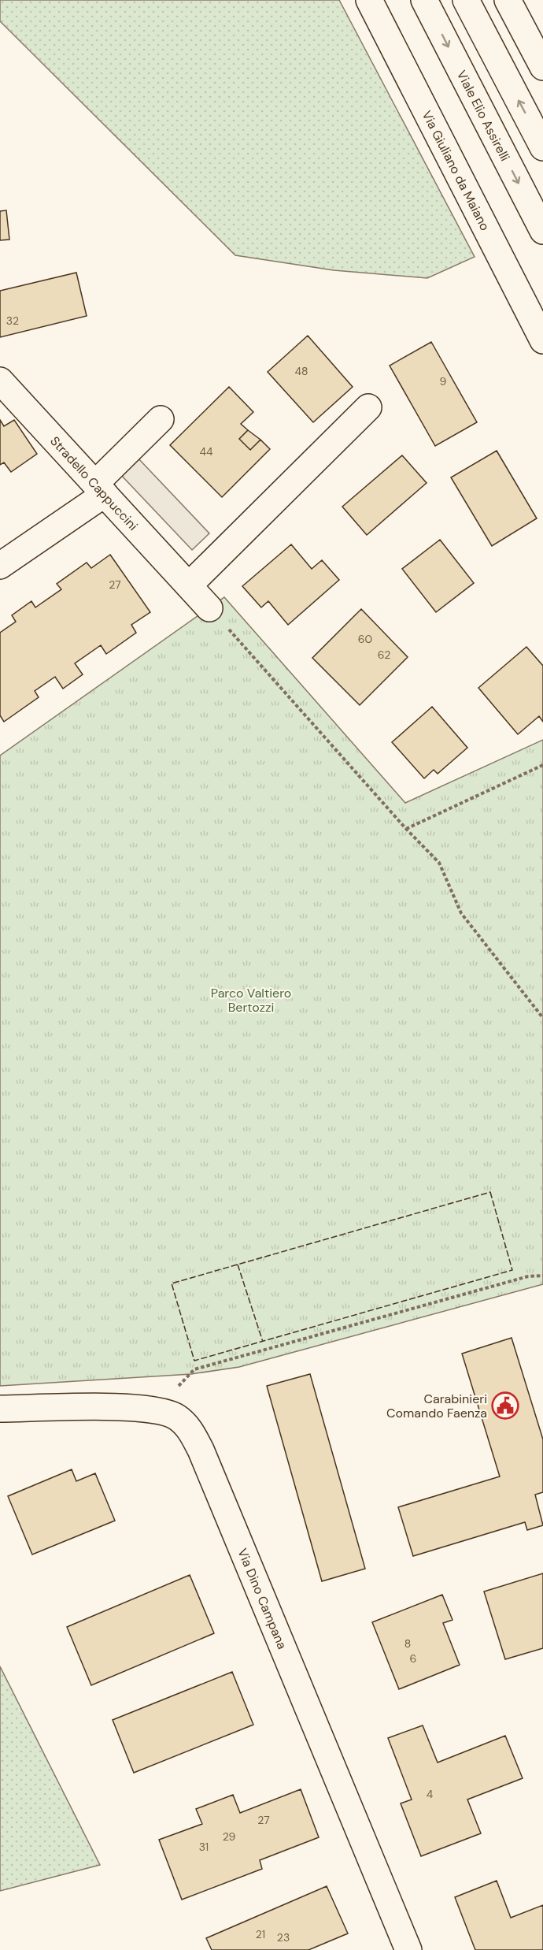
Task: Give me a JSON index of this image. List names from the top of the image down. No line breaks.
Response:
{"streets":{"street":["Viale Elio Assirelli","Via Giuliano da Maiano","Stradello Cappuccini","Via Dino Campana"]},"parks":["Parco Valtiero Bertozzi"],"places":{"public building":["Carabinieri Comando Faenza"]},"house_numbers":["32","48","9","44","27","60","62","8","6","4","27","29","31","21","23"]}
